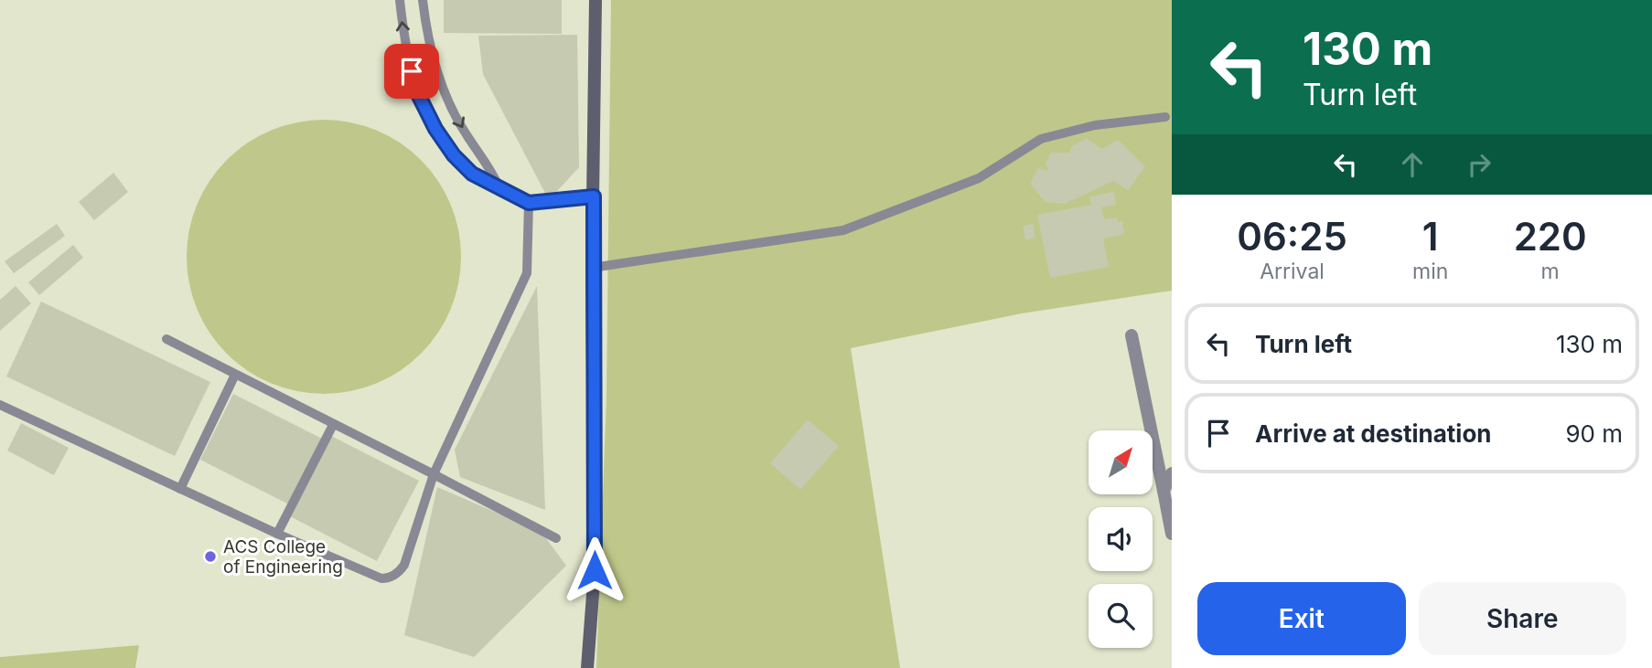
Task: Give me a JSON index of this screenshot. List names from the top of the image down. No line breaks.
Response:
{"places":["ACS College of Engineering"],"north":"top right","page":{"turn":["130 m","Turn left"],"eta":["06:25","Arrival","1","min","220","m"],"list":[{"name":"Turn left","value":"130 m"},{"name":"Arrive at destination","value":"90 m"}],"buttons":["Exit","Share"]}}
